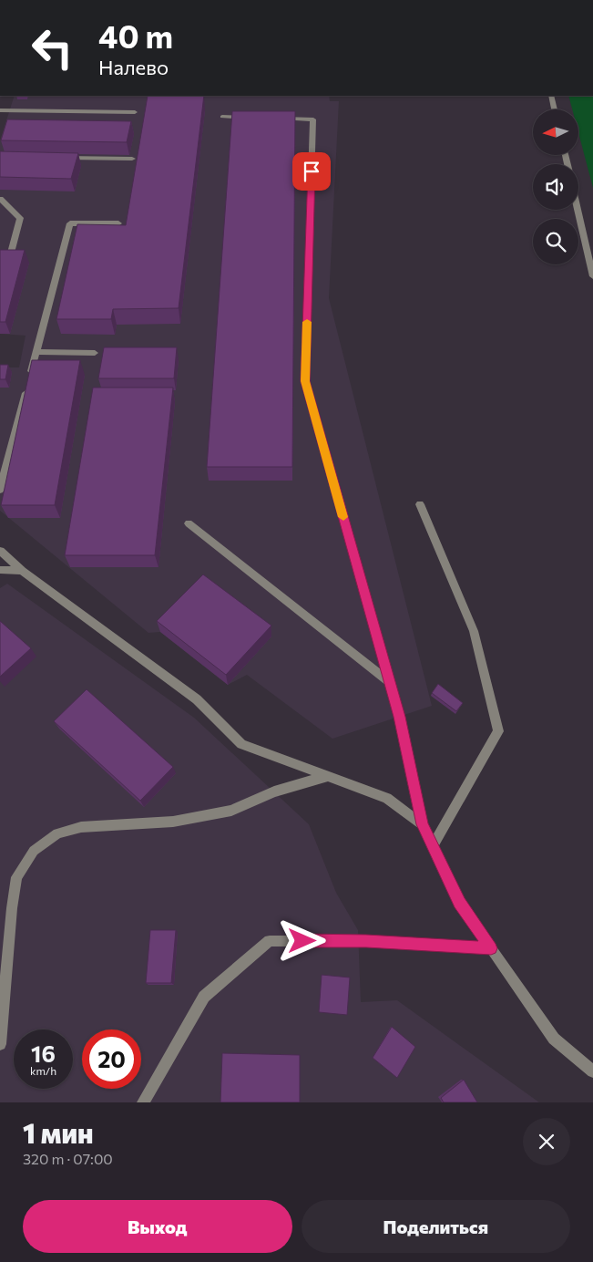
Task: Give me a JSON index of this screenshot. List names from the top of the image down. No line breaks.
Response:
{"north":"left","page":{"turn":["40 m","Налево"],"speed":"16 km/h","limit":"20","heading":["1 мин","320 m · 07:00"],"buttons":["Выход","Поделиться"]}}
